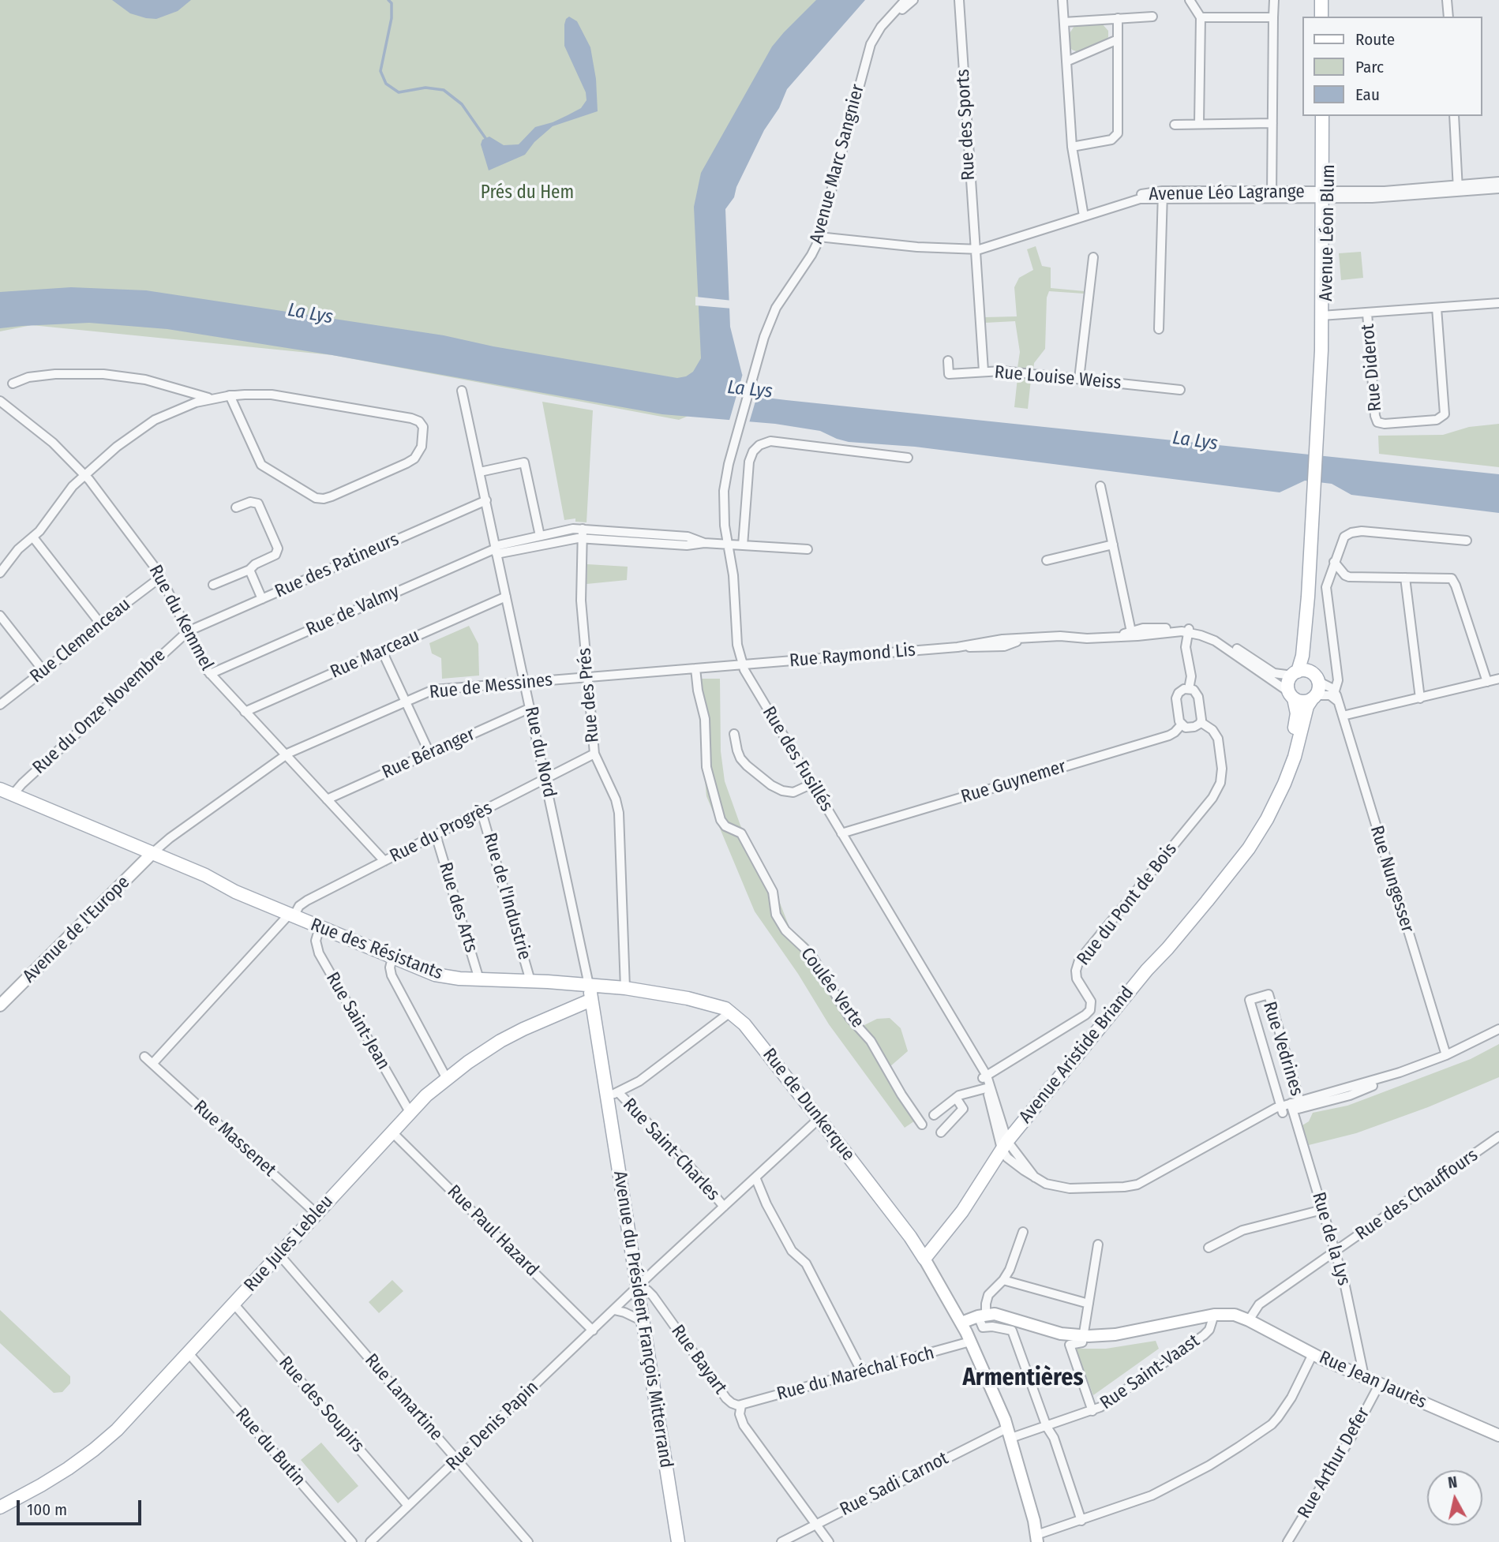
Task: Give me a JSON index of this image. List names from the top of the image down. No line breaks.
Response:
{"streets":{"main road":["Avenue Léon Blum","Avenue de l'Europe","Rue des Résistants","Avenue Aristide Briand","Rue de Dunkerque","Rue Jules Lebleu","Avenue du Président François Mitterrand","Rue Jean Jaurès"],"street":["Rue des Sports","Avenue Marc Sangnier","Avenue Léo Lagrange","Rue Diderot","Rue Louise Weiss","Rue des Patineurs","Rue de Valmy","Rue du Kemmel","Rue Clemenceau","Rue Marceau","Rue Raymond Lis","Rue de Messines","Rue des Prés","Rue du Onze Novembre","Rue du Nord","Rue Béranger","Rue des Fusillés","Rue Guynemer","Rue du Progrès","Rue Nungesser","Rue de l'Industrie","Rue du Pont de Bois","Rue des Arts","Coulée Verte","Rue Saint-Jean","Rue Vedrines","Rue Massenet","Rue Saint-Charles","Rue des Chauffours","Rue Paul Hazard","Rue de la Lys","Rue Bayart","Rue Saint-Vaast","Rue du Maréchal Foch","Rue Lamartine","Rue des Soupirs","Rue Denis Papin","Rue du Butin","Rue Arthur Defer","Rue Sadi Carnot"]},"crossings":[["Rue des Sports","Avenue Léo Lagrange"],["Rue des Sports","Rue Louise Weiss"],["Avenue Marc Sangnier","Avenue Léo Lagrange"],["Avenue Marc Sangnier","Rue des Fusillés"],["Avenue Léo Lagrange","Avenue Léon Blum"],["Rue des Patineurs","Rue du Kemmel"],["Rue des Patineurs","Rue du Onze Novembre"],["Rue des Patineurs","Rue du Nord"],["Rue de Valmy","Rue du Kemmel"],["Rue de Valmy","Rue du Nord"],["Rue du Kemmel","Rue Clemenceau"],["Rue du Kemmel","Rue Marceau"],["Rue du Kemmel","Rue de Messines"],["Rue du Kemmel","Rue du Onze Novembre"],["Rue du Kemmel","Rue Béranger"],["Rue du Kemmel","Rue du Progrès"],["Rue Marceau","Rue du Nord"],["Rue Raymond Lis","Rue de Messines"],["Rue Raymond Lis","Rue des Fusillés"],["Rue Raymond Lis","Avenue Aristide Briand"],["Rue de Messines","Rue des Prés"],["Rue de Messines","Rue du Nord"],["Rue de Messines","Rue des Fusillés"],["Rue de Messines","Avenue de l'Europe"],["Rue de Messines","Rue des Résistants"],["Rue de Messines","Coulée Verte"],["Rue des Prés","Rue du Progrès"],["Rue des Prés","Rue de Dunkerque"],["Rue du Onze Novembre","Rue des Résistants"],["Rue du Nord","Rue Béranger"],["Rue du Nord","Rue du Progrès"],["Rue du Nord","Rue des Résistants"],["Rue du Nord","Rue de Dunkerque"],["Rue du Nord","Avenue du Président François Mitterrand"],["Rue des Fusillés","Rue Guynemer"],["Rue des Fusillés","Rue du Pont de Bois"],["Rue des Fusillés","Avenue Aristide Briand"],["Rue Guynemer","Rue du Pont de Bois"],["Rue du Progrès","Rue de l'Industrie"],["Rue du Progrès","Rue des Arts"],["Rue du Progrès","Rue des Résistants"],["Rue de l'Industrie","Rue des Résistants"],["Rue des Arts","Rue des Résistants"],["Avenue de l'Europe","Rue des Résistants"],["Rue des Résistants","Rue Saint-Jean"],["Rue des Résistants","Rue de Dunkerque"],["Rue des Résistants","Avenue du Président François Mitterrand"],["Rue Saint-Jean","Rue Jules Lebleu"],["Rue Vedrines","Rue de la Lys"],["Avenue Aristide Briand","Rue de Dunkerque"],["Rue de Dunkerque","Avenue du Président François Mitterrand"],["Rue de Dunkerque","Rue Saint-Vaast"],["Rue de Dunkerque","Rue du Maréchal Foch"],["Rue de Dunkerque","Rue Denis Papin"],["Rue de Dunkerque","Rue Sadi Carnot"],["Rue Massenet","Rue Jules Lebleu"],["Rue Saint-Charles","Avenue du Président François Mitterrand"],["Rue Saint-Charles","Rue Denis Papin"],["Rue des Chauffours","Rue de la Lys"],["Rue des Chauffours","Rue Jean Jaurès"],["Rue Paul Hazard","Rue Jules Lebleu"],["Rue Paul Hazard","Rue Denis Papin"],["Rue de la Lys","Rue Jean Jaurès"],["Rue Jules Lebleu","Avenue du Président François Mitterrand"],["Rue Jules Lebleu","Rue Lamartine"],["Rue Jules Lebleu","Rue des Soupirs"],["Rue Jules Lebleu","Rue du Butin"],["Avenue du Président François Mitterrand","Rue Bayart"],["Avenue du Président François Mitterrand","Rue Denis Papin"],["Rue Bayart","Rue du Maréchal Foch"],["Rue Bayart","Rue Denis Papin"],["Rue Bayart","Rue Sadi Carnot"],["Rue Saint-Vaast","Rue Jean Jaurès"],["Rue Saint-Vaast","Rue Sadi Carnot"],["Rue Jean Jaurès","Rue Arthur Defer"],["Rue Lamartine","Rue Denis Papin"],["Rue des Soupirs","Rue Denis Papin"]],"districts":["Armentières"],"water":["La Lys"],"parks":["Prés du Hem"],"legend":["Route","Parc","Eau"],"scale_bar":"100 m","north":"top"}
